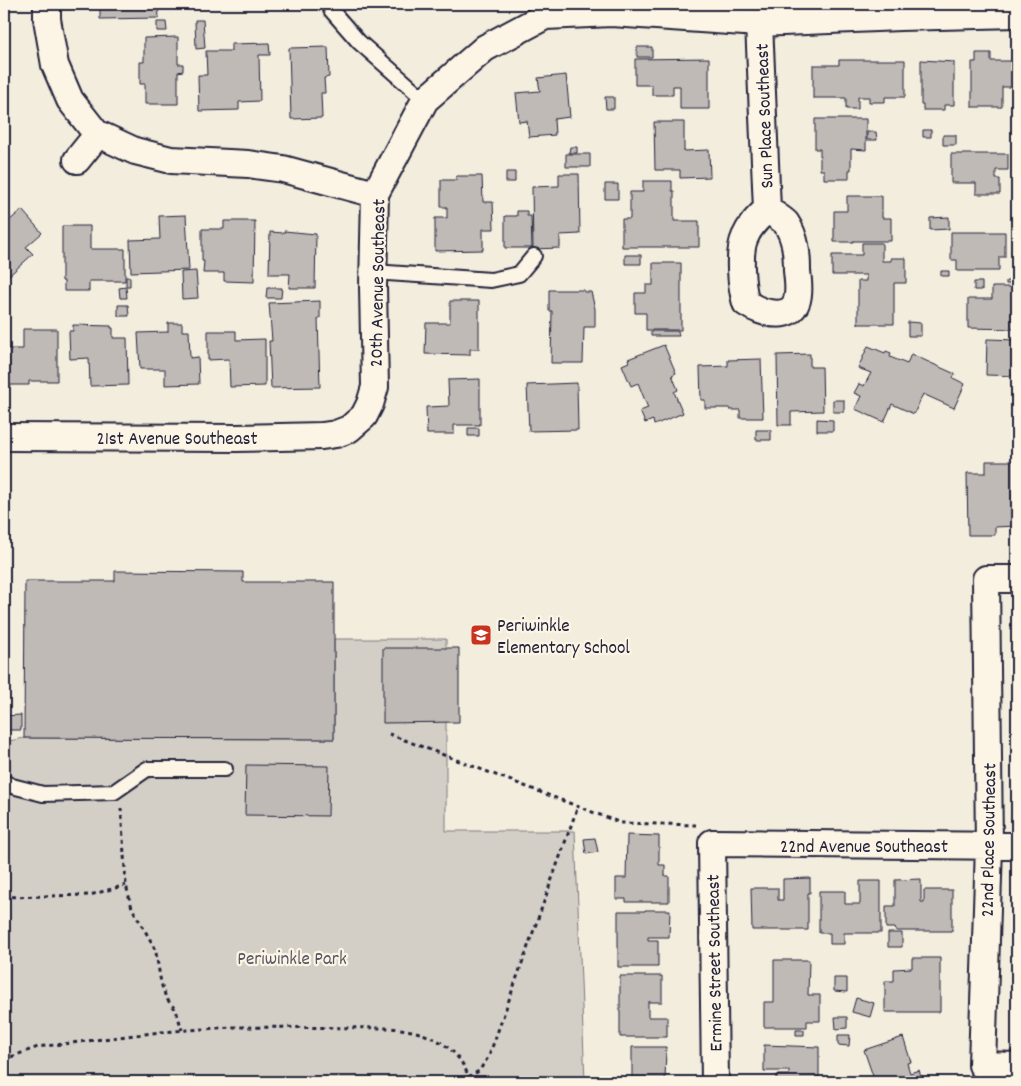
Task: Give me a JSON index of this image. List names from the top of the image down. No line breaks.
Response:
{"streets":{"street":["Sun Place Southeast","20th Avenue Southeast","21st Avenue Southeast","22nd Place Southeast","22nd Avenue Southeast","Ermine Street Southeast"]},"crossings":[["Sun Place Southeast","20th Avenue Southeast"],["20th Avenue Southeast","21st Avenue Southeast"],["22nd Place Southeast","22nd Avenue Southeast"],["22nd Avenue Southeast","Ermine Street Southeast"]],"parks":["Periwinkle Park"],"places":{"school or university":["Periwinkle Elementary School"]}}
